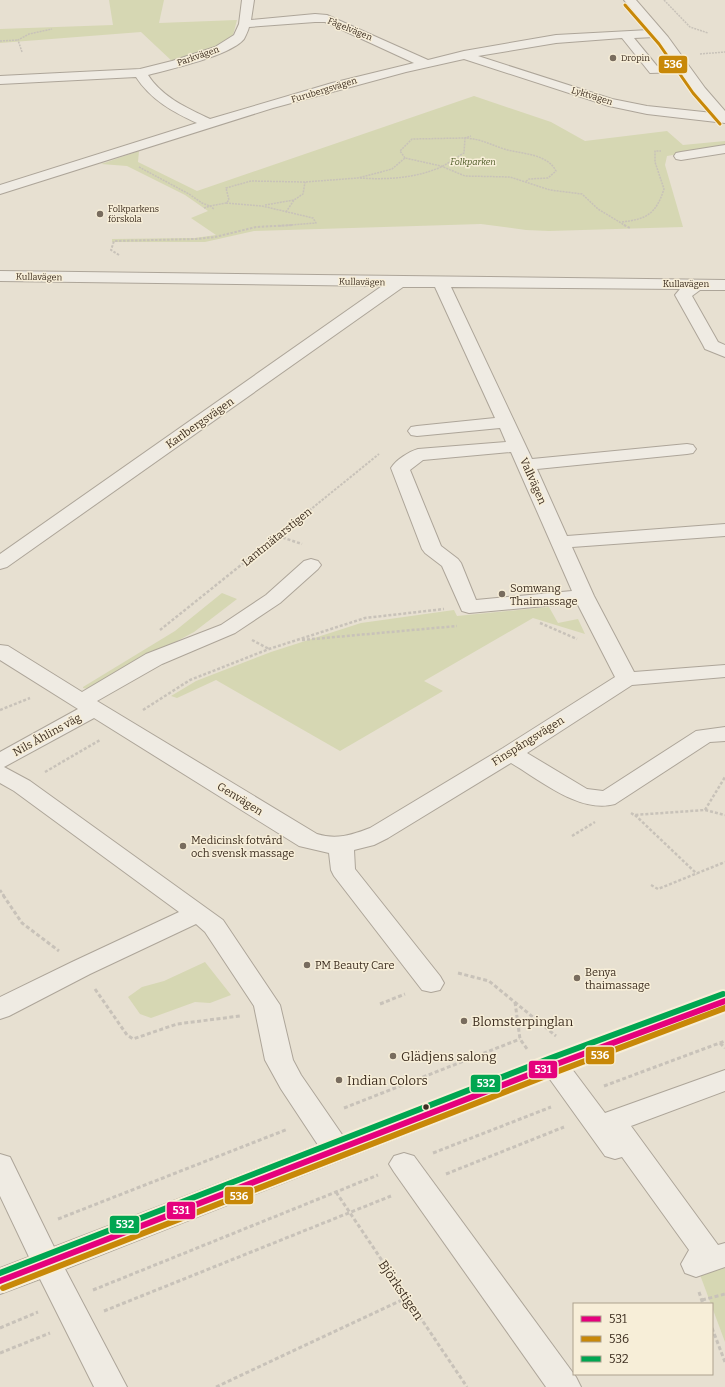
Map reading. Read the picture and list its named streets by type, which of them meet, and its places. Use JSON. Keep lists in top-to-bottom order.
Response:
{
  "streets": {
    "street": [
      "Fågelvägen",
      "Parkvägen",
      "Furubergsvägen",
      "Lyktvägen",
      "Kullavägen",
      "Karlbergsvägen",
      "Vallvägen",
      "Nils Åhlins väg",
      "Finspångsvägen",
      "Genvägen"
    ],
    "path": ["Lantmätarstigen", "Björkstigen"]
  },
  "crossings": [
    ["Fågelvägen", "Parkvägen"],
    ["Fågelvägen", "Furubergsvägen"],
    ["Furubergsvägen", "Lyktvägen"],
    ["Kullavägen", "Karlbergsvägen"],
    ["Kullavägen", "Vallvägen"],
    ["Vallvägen", "Finspångsvägen"],
    ["Nils Åhlins väg", "Genvägen"],
    ["Finspångsvägen", "Genvägen"]
  ],
  "parks": ["Folkparken"],
  "places": [
    "Dropin",
    "Folkparkens förskola",
    "Somwang Thaimassage",
    "Medicinsk fotvård och svensk massage",
    "PM Beauty Care",
    "Benya thaimassage",
    "Blomsterpinglan",
    "Glädjens salong",
    "Indian Colors"
  ],
  "lines": ["transit line 536", "transit line 532", "transit line 531"],
  "legend": ["531", "536", "532"]
}
